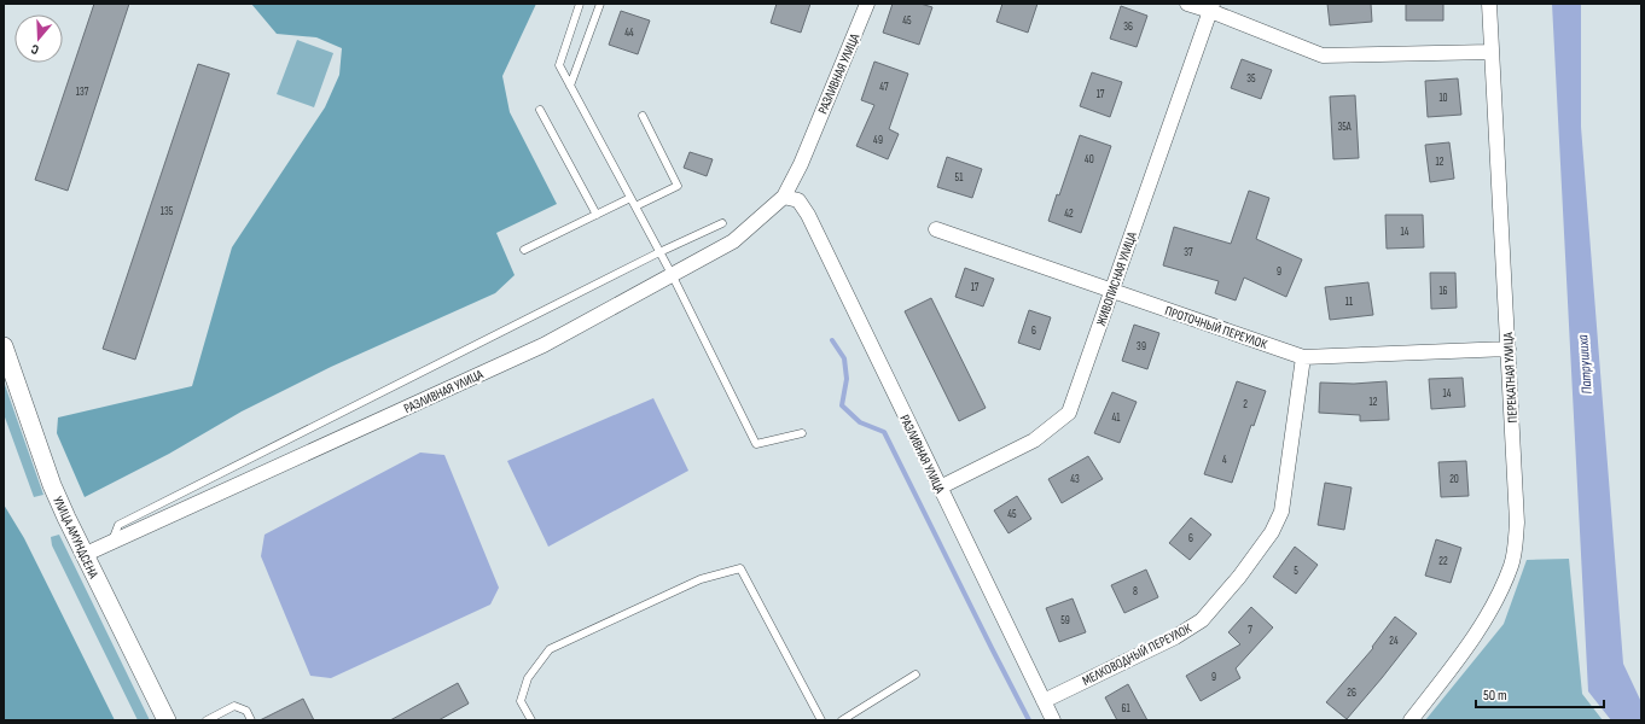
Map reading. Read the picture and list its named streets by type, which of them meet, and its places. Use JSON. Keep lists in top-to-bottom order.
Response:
{
  "streets": {
    "street": [
      "РАЗЛИВНАЯ УЛИЦА",
      "ЖИВОПИСНАЯ УЛИЦА",
      "ПРОТОЧНЫЙ ПЕРЕУЛОК",
      "ПЕРЕКАТНАЯ УЛИЦА",
      "УЛИЦА АМУНДСЕНА",
      "МЕЛКОВОДНЫЙ ПЕРЕУЛОК"
    ]
  },
  "crossings": [
    ["РАЗЛИВНАЯ УЛИЦА", "ЖИВОПИСНАЯ УЛИЦА"],
    ["РАЗЛИВНАЯ УЛИЦА", "УЛИЦА АМУНДСЕНА"],
    ["РАЗЛИВНАЯ УЛИЦА", "МЕЛКОВОДНЫЙ ПЕРЕУЛОК"],
    ["ЖИВОПИСНАЯ УЛИЦА", "ПРОТОЧНЫЙ ПЕРЕУЛОК"],
    ["ПРОТОЧНЫЙ ПЕРЕУЛОК", "ПЕРЕКАТНАЯ УЛИЦА"],
    ["ПРОТОЧНЫЙ ПЕРЕУЛОК", "МЕЛКОВОДНЫЙ ПЕРЕУЛОК"]
  ],
  "water": ["Патрушиха"],
  "house_numbers": [
    "45",
    "36",
    "44",
    "35",
    "47",
    "137",
    "17",
    "10",
    "35А",
    "49",
    "40",
    "12",
    "51",
    "135",
    "42",
    "14",
    "37",
    "9",
    "17",
    "16",
    "11",
    "6",
    "39",
    "14",
    "12",
    "2",
    "41",
    "4",
    "43",
    "20",
    "45",
    "6",
    "22",
    "5",
    "8",
    "59",
    "7",
    "24",
    "9",
    "26",
    "61"
  ],
  "scale_bar": "50 m",
  "north": "bottom"
}
